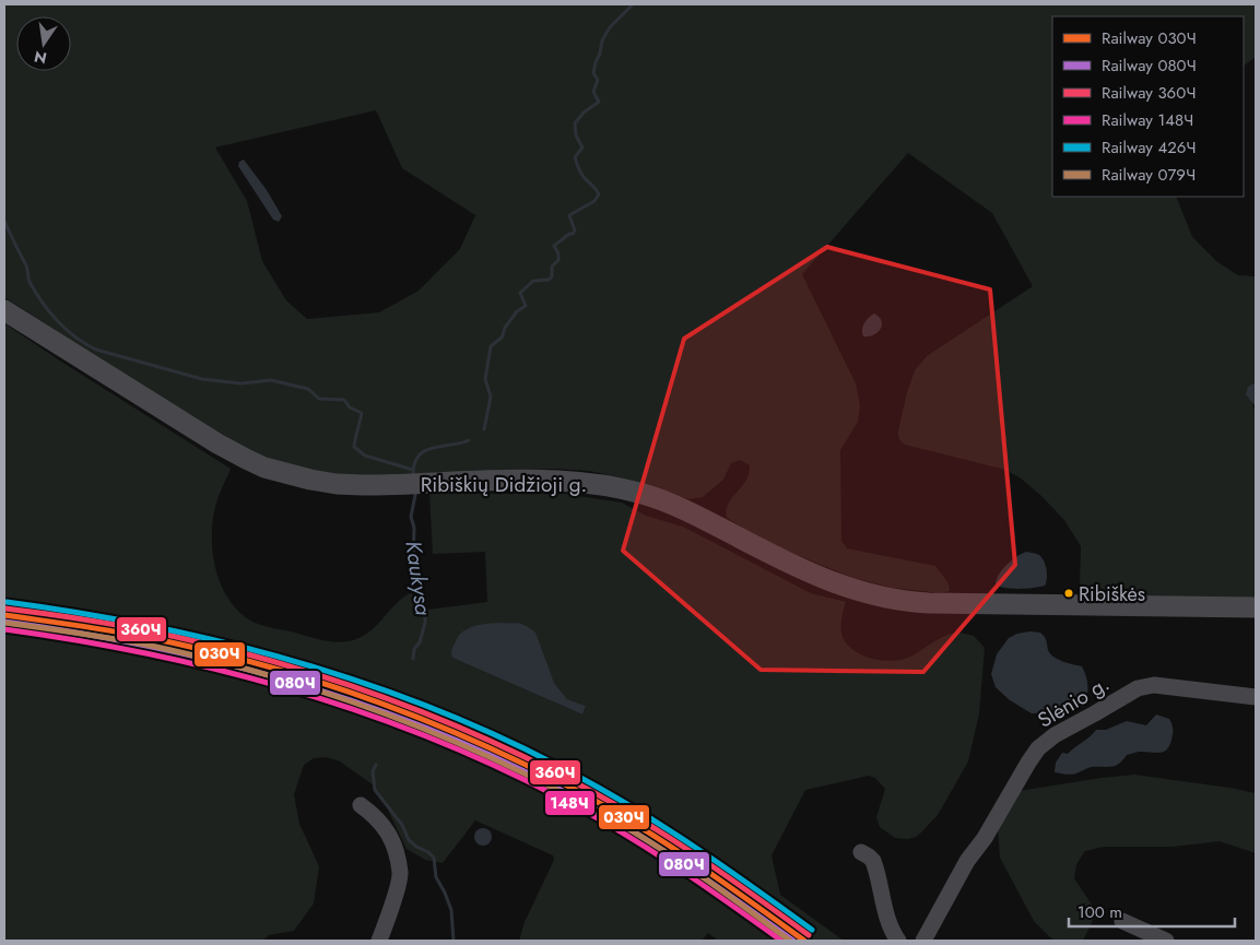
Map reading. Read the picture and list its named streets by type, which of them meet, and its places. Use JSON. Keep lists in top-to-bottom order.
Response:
{
  "streets": {
    "main road": ["Ribiškių Didžioji g."],
    "street": ["Slėnio g."]
  },
  "water": ["Kaukysa"],
  "places": ["Ribiškės"],
  "lines": [
    "rail line 426Ч",
    "rail line 360Ч",
    "rail line 030Ч",
    "rail line 080Ч",
    "rail line 079Ч",
    "rail line 148Ч"
  ],
  "legend": [
    "Railway 030Ч",
    "Railway 080Ч",
    "Railway 360Ч",
    "Railway 148Ч",
    "Railway 426Ч",
    "Railway 079Ч"
  ],
  "scale_bar": "100 m",
  "north": "bottom"
}
